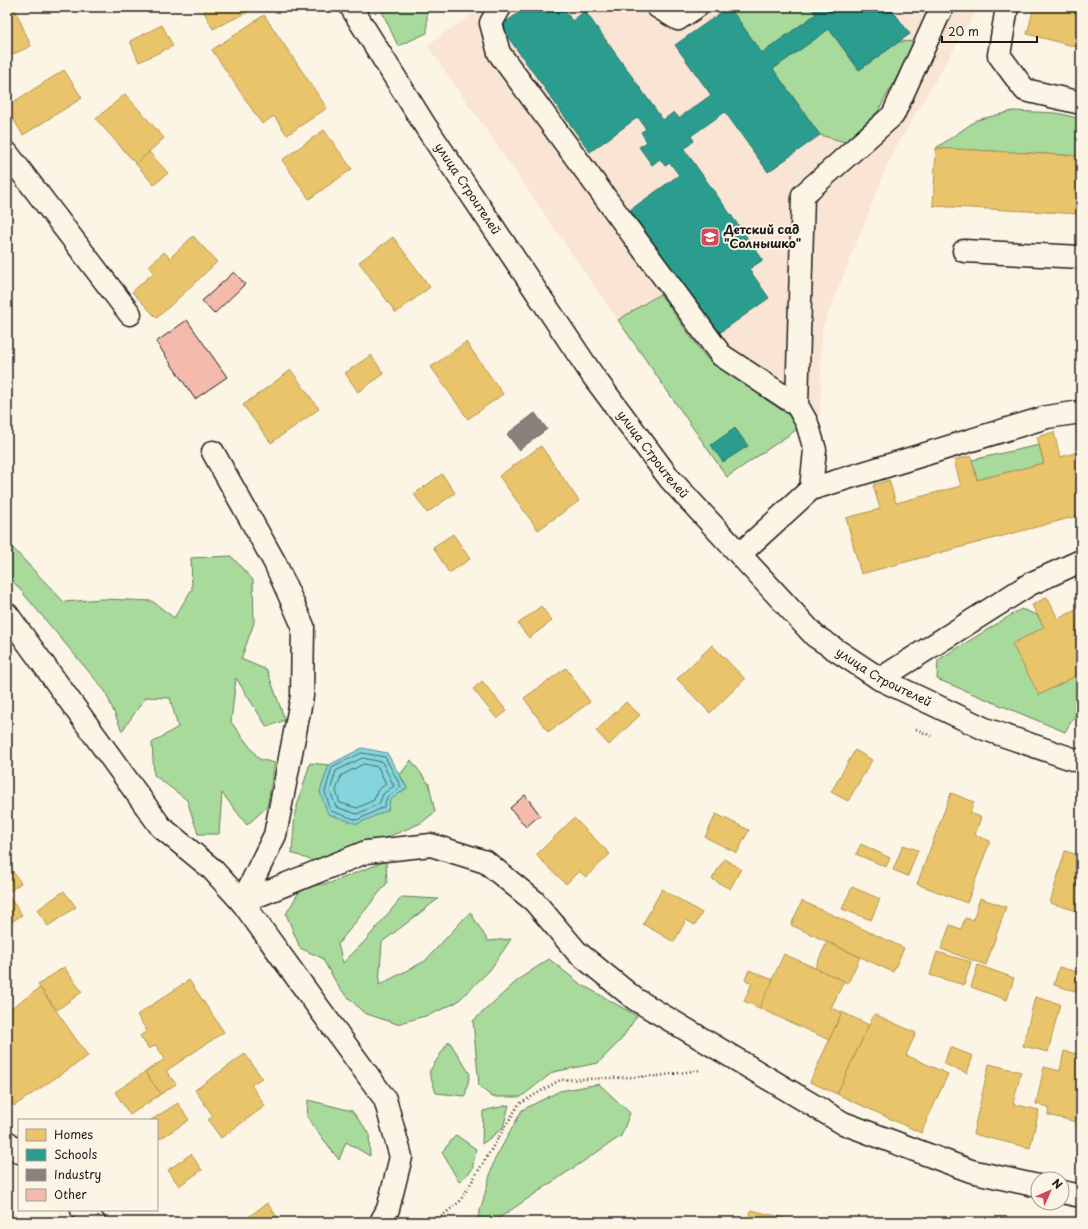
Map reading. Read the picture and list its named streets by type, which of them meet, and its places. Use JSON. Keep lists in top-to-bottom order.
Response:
{
  "streets": {
    "street": ["улица Строителей"]
  },
  "places": {
    "school or university": ["Детский сад \"Солнышко\""]
  },
  "legend": [
    "Homes",
    "Schools",
    "Industry",
    "Other"
  ],
  "scale_bar": "20 m",
  "north": "top right"
}
